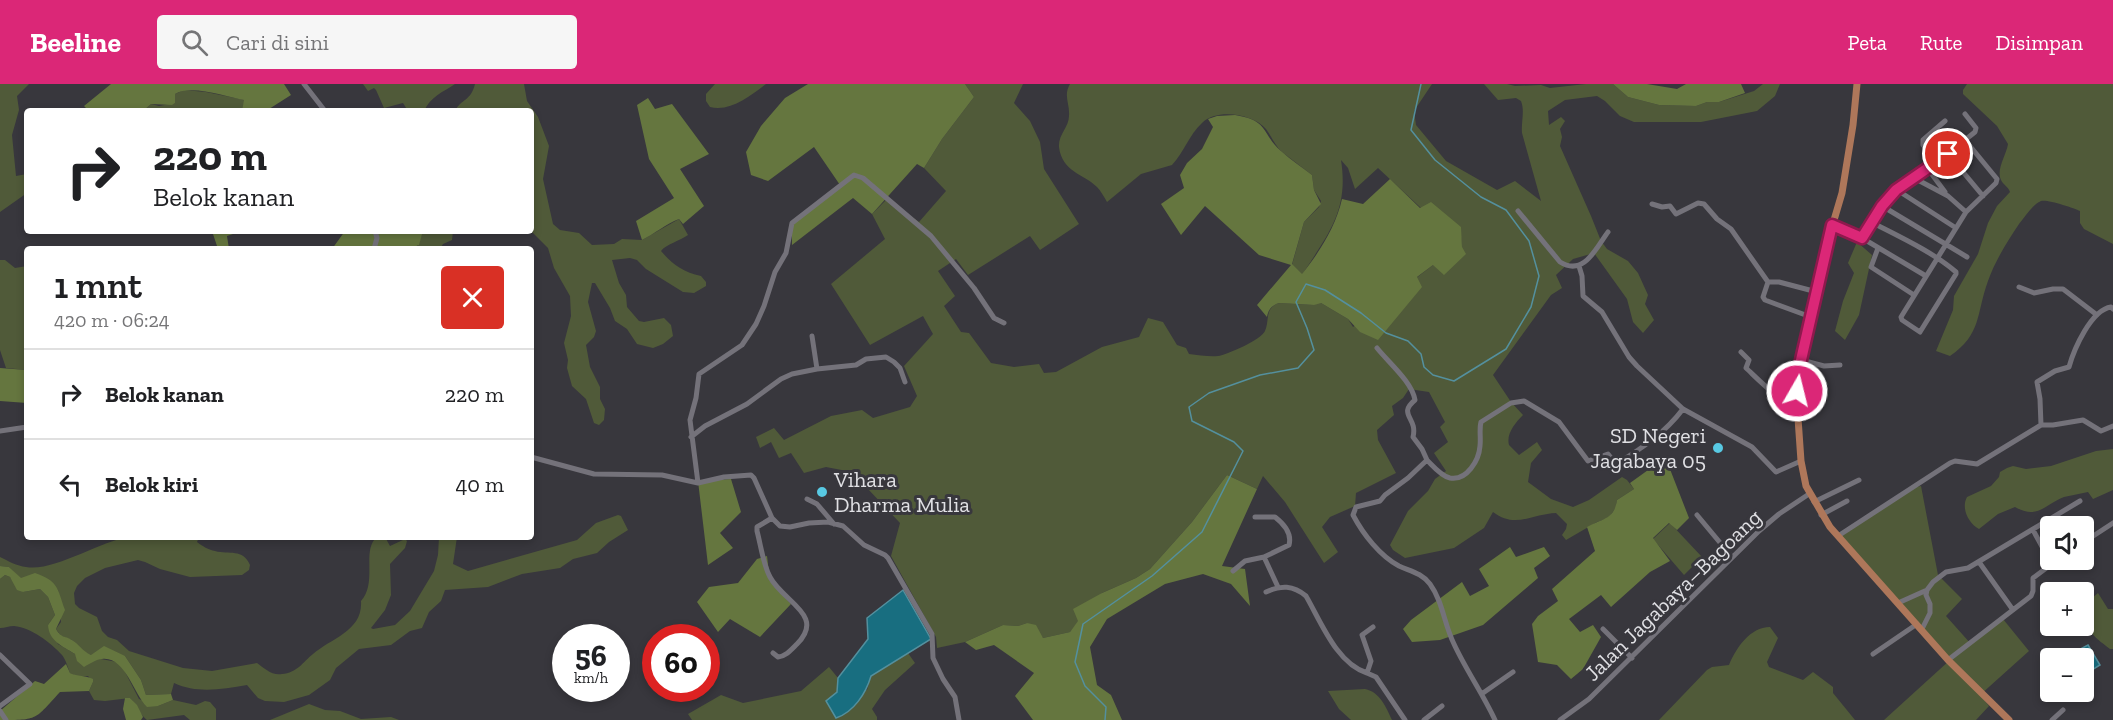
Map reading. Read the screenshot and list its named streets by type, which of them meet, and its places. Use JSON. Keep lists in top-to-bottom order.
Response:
{
  "streets": {
    "street": ["Jalan Jagabaya–Bagoang"]
  },
  "places": ["SD Negeri Jagabaya 05", "Vihara Dharma Mulia"],
  "page": {
    "header": "Beeline",
    "search": "Cari di sini",
    "nav": ["Peta", "Rute", "Disimpan"],
    "turn": ["220 m", "Belok kanan"],
    "heading": ["1 mnt", "420 m · 06:24"],
    "list": [
      {
        "name": "Belok kanan",
        "value": "220 m"
      },
      {
        "name": "Belok kiri",
        "value": "40 m"
      }
    ],
    "map_buttons": ["+", "−"],
    "speed": "56 km/h",
    "limit": "60"
  }
}
